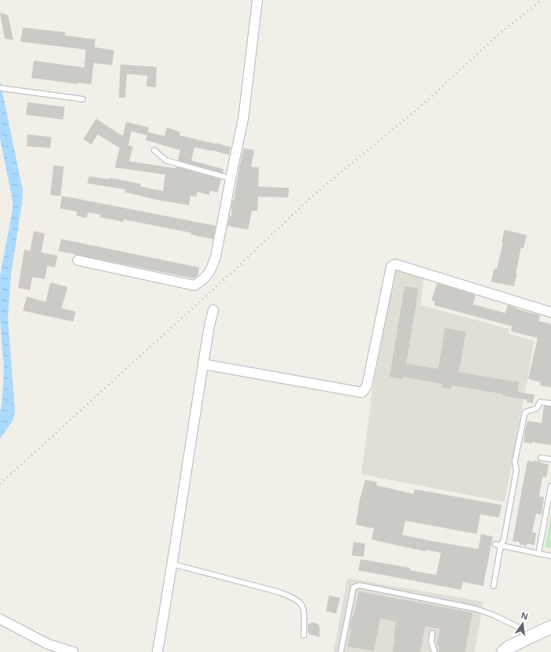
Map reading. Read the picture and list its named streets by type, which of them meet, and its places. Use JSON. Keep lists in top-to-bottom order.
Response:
{
  "north": "top"
}
